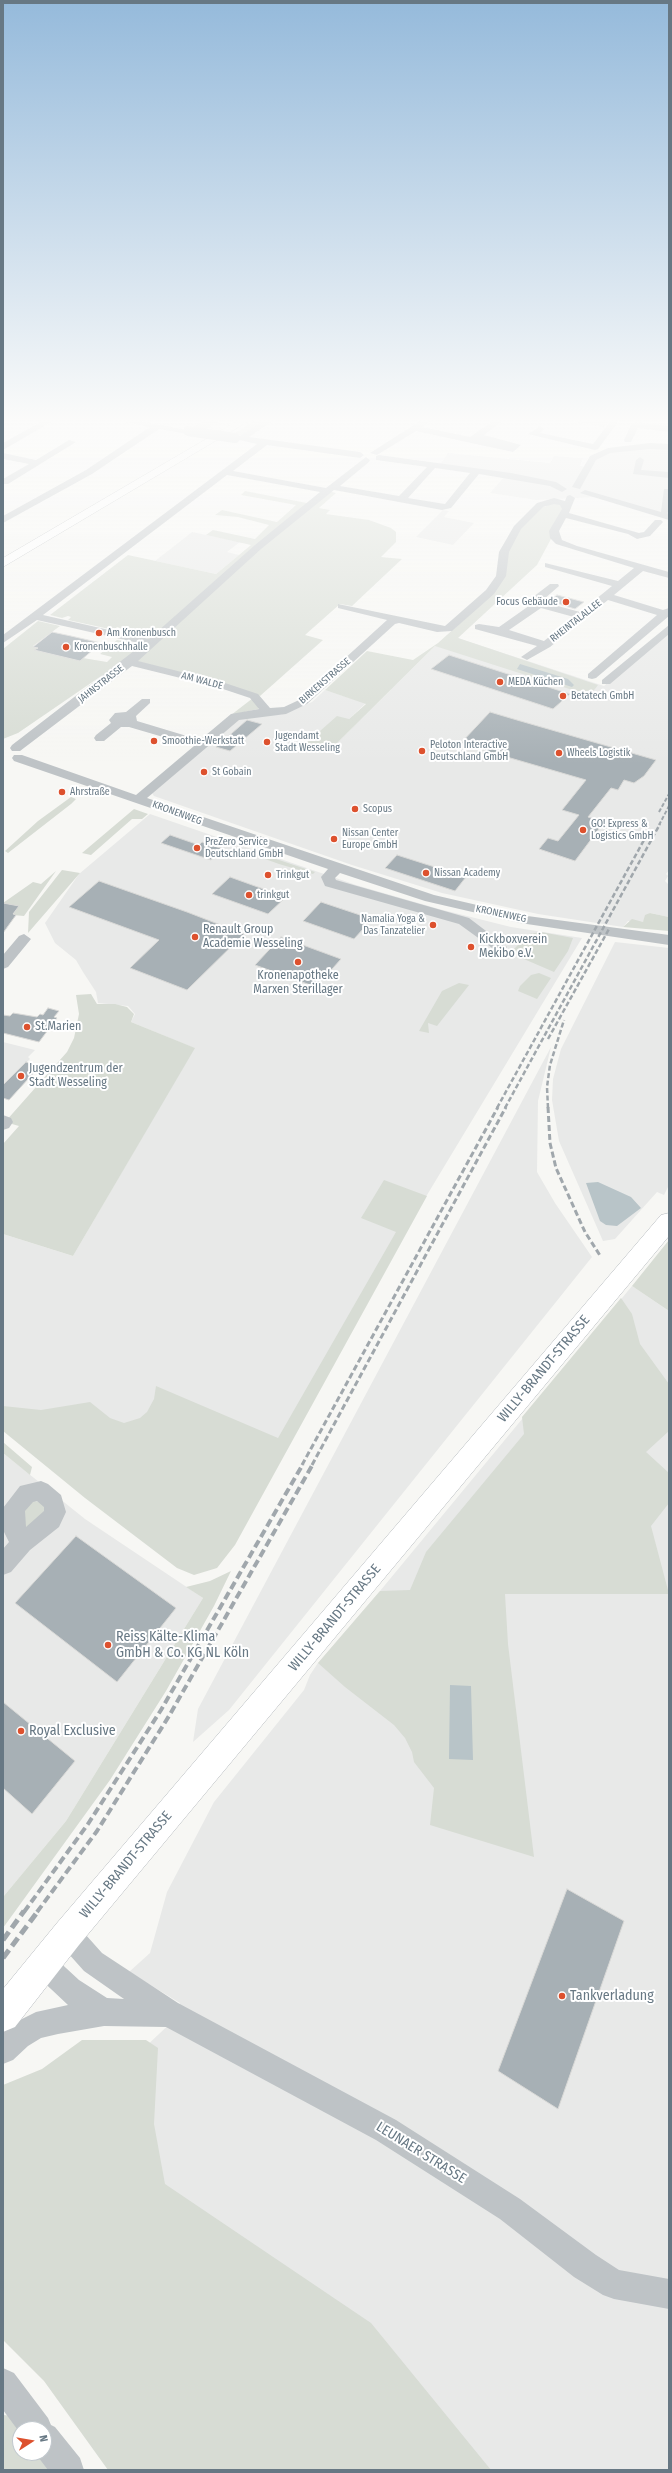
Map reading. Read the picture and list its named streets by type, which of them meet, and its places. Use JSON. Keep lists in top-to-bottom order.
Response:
{
  "streets": {
    "main road": ["WILLY-BRANDT-STRASSE"],
    "street": [
      "RHEINTALALLEE",
      "AM WALDE",
      "BIRKENSTRASSE",
      "JAHNSTRASSE",
      "KRONENWEG",
      "LEUNAER STRASSE"
    ]
  },
  "crossings": [
    ["AM WALDE", "BIRKENSTRASSE"],
    ["AM WALDE", "JAHNSTRASSE"],
    ["BIRKENSTRASSE", "KRONENWEG"],
    ["JAHNSTRASSE", "KRONENWEG"],
    ["WILLY-BRANDT-STRASSE", "LEUNAER STRASSE"]
  ],
  "places": [
    "Focus Gebäude",
    "Am Kronenbusch",
    "Kronenbuschhalle",
    "MEDA Küchen",
    "Betatech GmbH",
    "Smoothie-Werkstatt",
    "Jugendamt Stadt Wesseling",
    "Peloton Interactive Deutschland GmbH",
    "Wheels Logistik",
    "St Gobain",
    "Ahrstraße",
    "Scopus",
    "GO! Express & Logistics GmbH",
    "Nissan Center Europe GmbH",
    "PreZero Service Deutschland GmbH",
    "Nissan Academy",
    "Trinkgut",
    "trinkgut",
    "Namalia Yoga & Das Tanzatelier",
    "Renault Group Academie Wesseling",
    "Kickboxverein Mekibo e.V.",
    "Kronenapotheke Marxen Sterillager",
    "St.Marien",
    "Jugendzentrum der Stadt Wesseling",
    "Reiss Kälte-Klima GmbH & Co. KG NL Köln",
    "Royal Exclusive",
    "Tankverladung"
  ],
  "north": "right"
}
